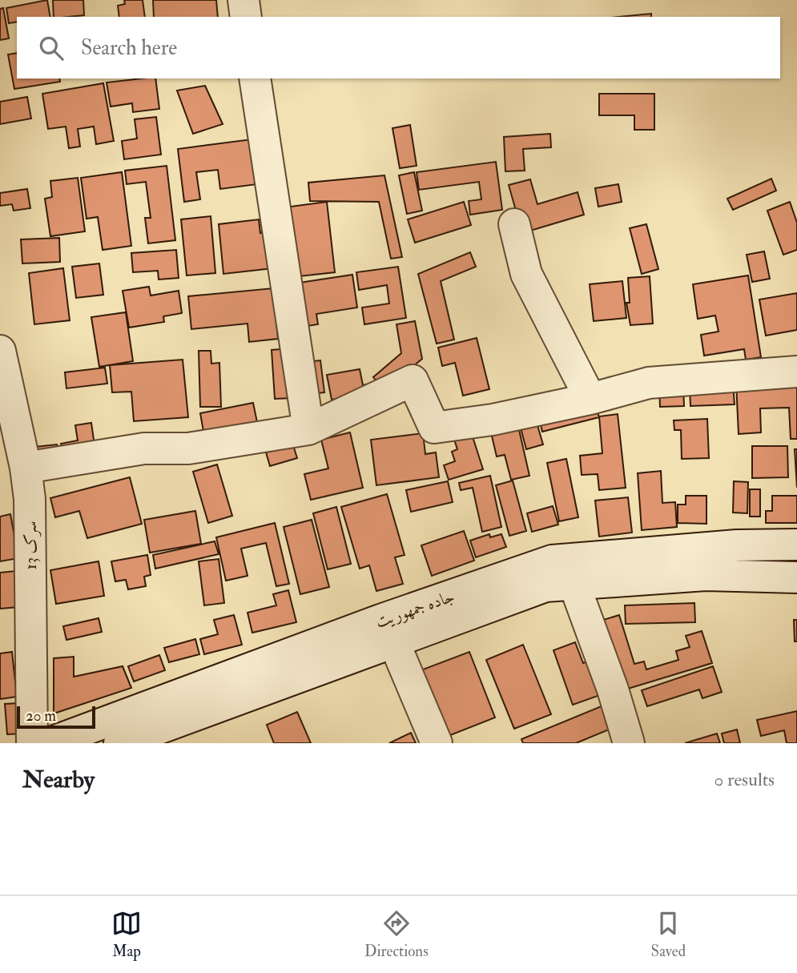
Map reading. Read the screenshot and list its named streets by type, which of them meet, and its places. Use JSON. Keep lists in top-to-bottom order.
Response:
{
  "streets": {
    "street": ["سرک 13", "جاده جمهوریت"]
  },
  "scale_bar": "20 m",
  "page": {
    "search": "Search here",
    "scale": "20 m",
    "heading": ["Nearby", "0 results"],
    "nav": ["Map", "Directions", "Saved"]
  }
}
